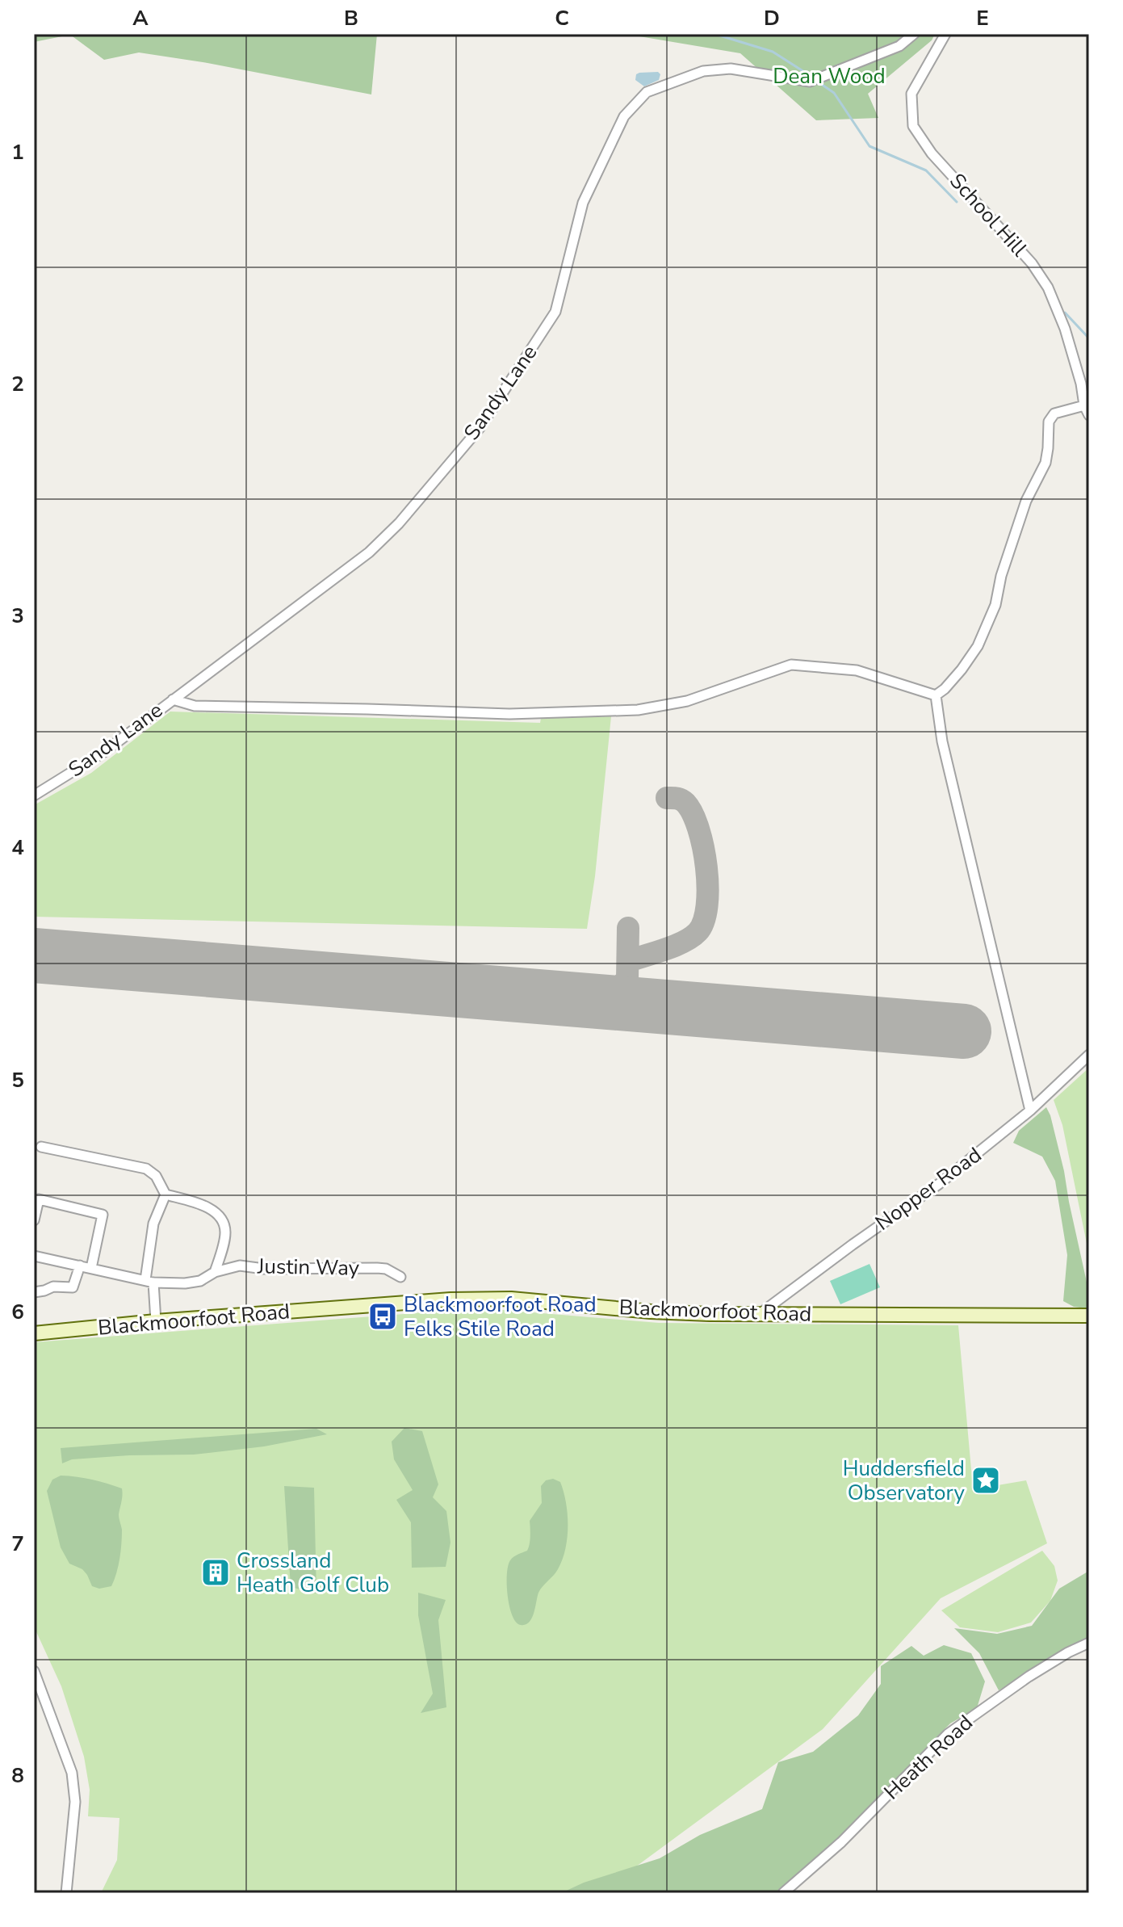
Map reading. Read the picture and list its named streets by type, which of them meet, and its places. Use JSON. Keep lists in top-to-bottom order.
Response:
{
  "streets": {
    "street": [
      "School Hill",
      "Sandy Lane",
      "Nopper Road",
      "Justin Way",
      "Blackmoorfoot Road",
      "Heath Road"
    ]
  },
  "crossings": [
    ["Nopper Road", "Blackmoorfoot Road"]
  ],
  "parks": ["Dean Wood"],
  "places": {
    "bus stop": ["Blackmoorfoot Road Felks Stile Road"],
    "place": ["Huddersfield Observatory"],
    "building": ["Crossland Heath Golf Club"]
  },
  "grid": {
    "columns": [
      "A",
      "B",
      "C",
      "D",
      "E"
    ],
    "rows": [
      "1",
      "2",
      "3",
      "4",
      "5",
      "6",
      "7",
      "8"
    ]
  }
}
